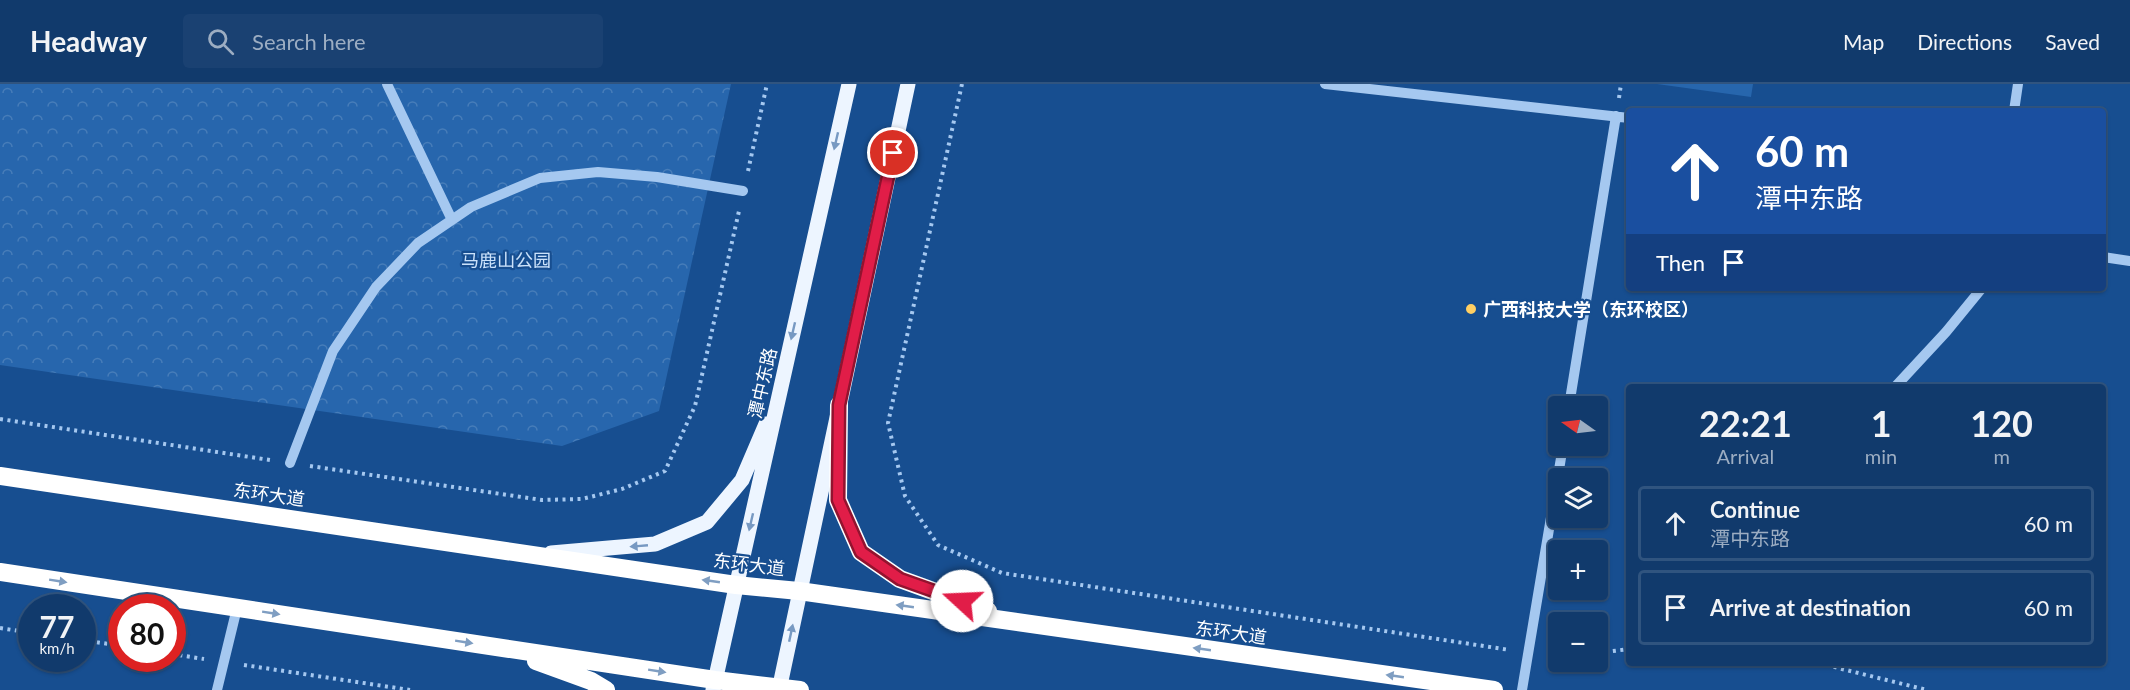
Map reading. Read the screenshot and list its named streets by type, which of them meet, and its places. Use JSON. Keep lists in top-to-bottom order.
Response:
{
  "streets": {
    "highway": ["东环大道"],
    "main road": ["潭中东路"]
  },
  "crossings": [
    ["潭中东路", "东环大道"]
  ],
  "parks": ["马鹿山公园"],
  "places": ["广西科技大学（东环校区）"],
  "north": "left",
  "page": {
    "header": "Headway",
    "search": "Search here",
    "nav": ["Map", "Directions", "Saved"],
    "turn": ["60 m", "潭中东路"],
    "then": "Then",
    "eta": [
      "22:21",
      "Arrival",
      "1",
      "min",
      "120",
      "m"
    ],
    "map_buttons": ["+", "−"],
    "list": [
      {
        "name": "Continue",
        "note": "潭中东路",
        "value": "60 m"
      },
      {
        "name": "Arrive at destination",
        "value": "60 m"
      }
    ],
    "speed": "77 km/h",
    "limit": "80"
  }
}
